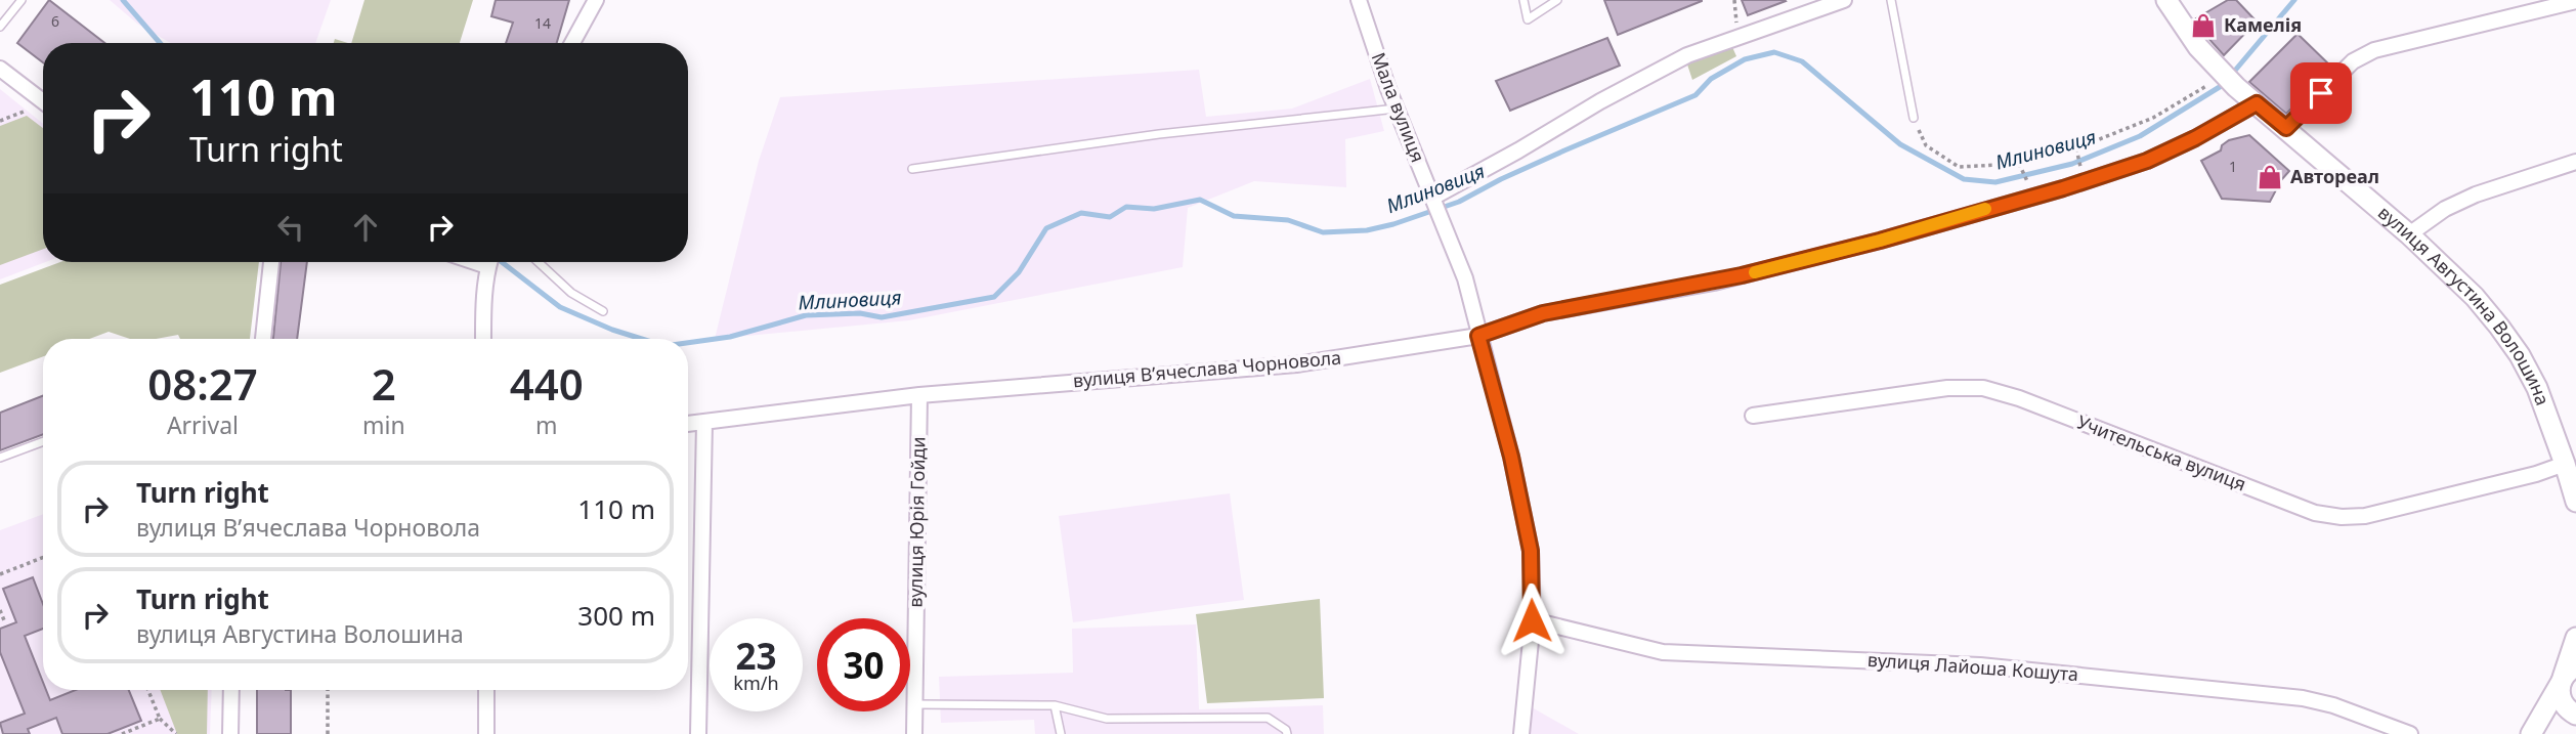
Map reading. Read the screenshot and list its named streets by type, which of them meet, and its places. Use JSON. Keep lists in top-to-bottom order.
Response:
{
  "streets": {
    "main road": ["вулиця Августина Волошина"],
    "street": [
      "Мала вулиця",
      "вулиця Вʼячеслава Чорновола",
      "Учительська вулиця",
      "вулиця Юрія Гойди",
      "вулиця Лайоша Кошута"
    ]
  },
  "crossings": [
    ["Мала вулиця", "вулиця Вʼячеслава Чорновола"],
    ["Мала вулиця", "вулиця Лайоша Кошута"],
    ["вулиця Августина Волошина", "вулиця Вʼячеслава Чорновола"],
    ["вулиця Августина Волошина", "Учительська вулиця"],
    ["вулиця Вʼячеслава Чорновола", "вулиця Юрія Гойди"]
  ],
  "water": ["Млиновиця"],
  "places": {
    "shop": ["Камелія", "Автореал"]
  },
  "house_numbers": ["6", "14", "1"],
  "page": {
    "turn": ["110 m", "Turn right"],
    "eta": [
      "08:27",
      "Arrival",
      "2",
      "min",
      "440",
      "m"
    ],
    "list": [
      {
        "name": "Turn right",
        "note": "вулиця Вʼячеслава Чорновола",
        "value": "110 m"
      },
      {
        "name": "Turn right",
        "note": "вулиця Августина Волошина",
        "value": "300 m"
      }
    ],
    "speed": "23 km/h",
    "limit": "30"
  }
}
